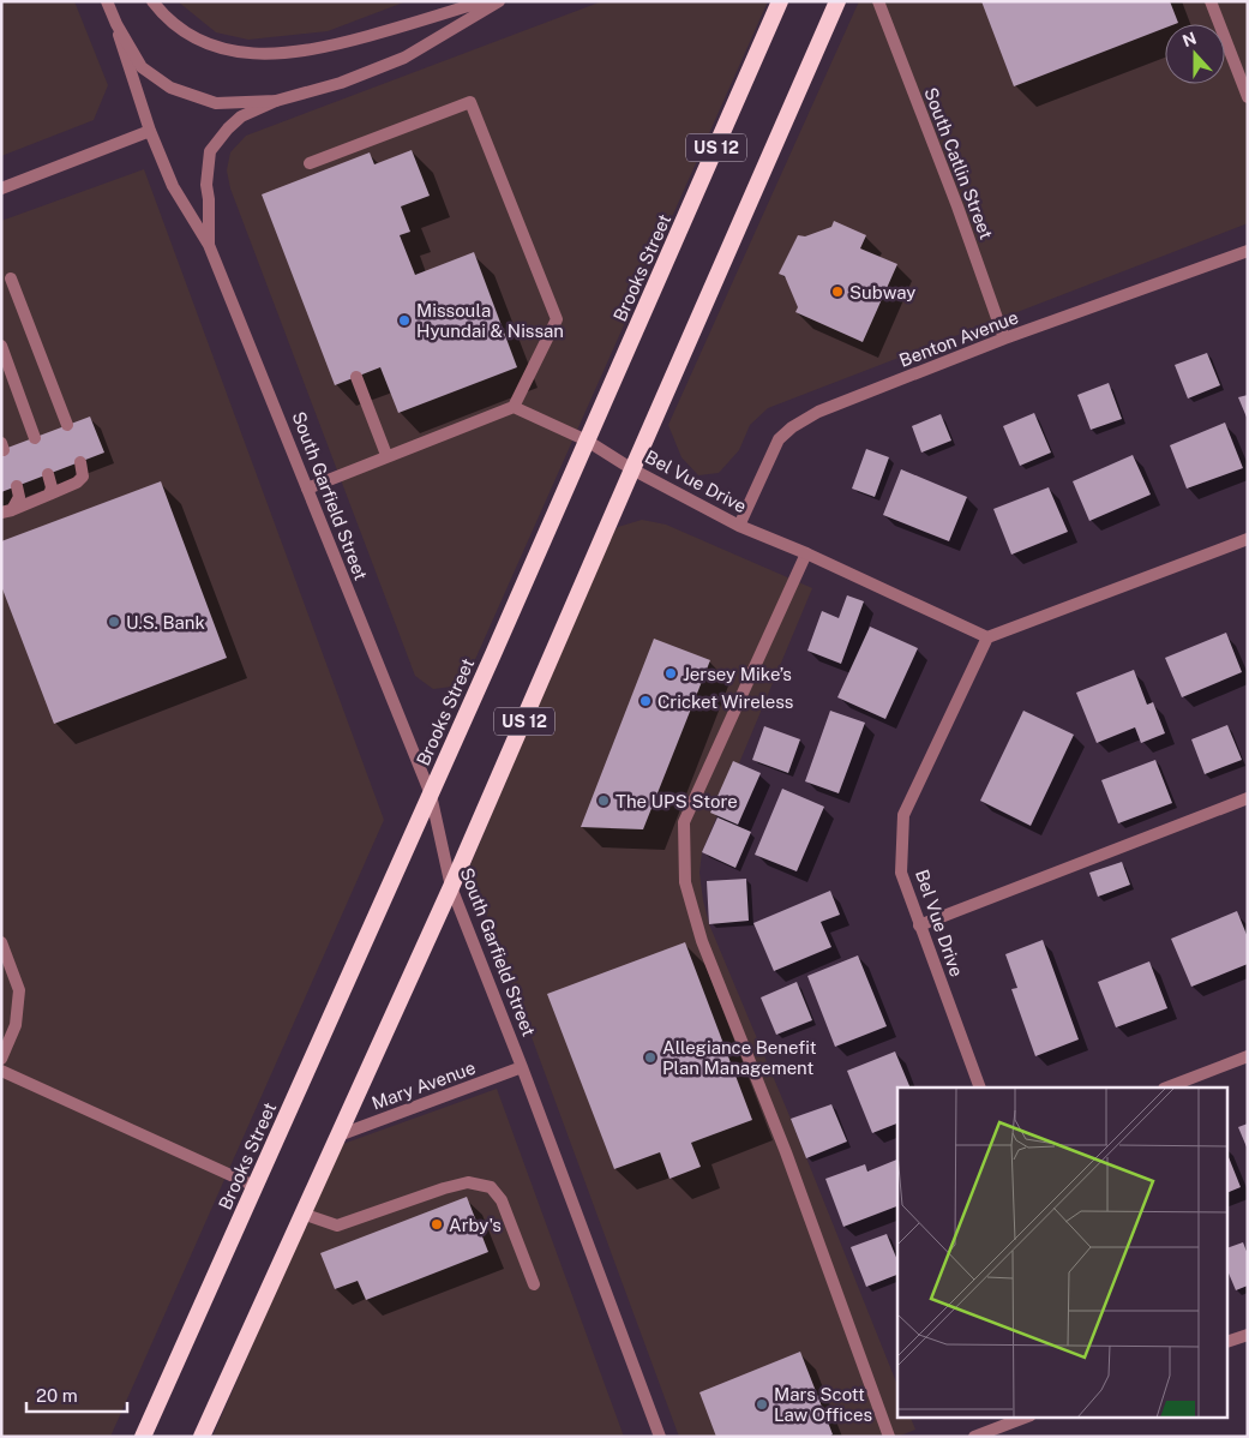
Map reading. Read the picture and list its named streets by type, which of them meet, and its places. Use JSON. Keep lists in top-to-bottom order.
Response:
{
  "streets": {
    "highway": ["US 12", "Brooks Street"],
    "street": [
      "South Catlin Street",
      "Benton Avenue",
      "Bel Vue Drive",
      "South Garfield Street",
      "Mary Avenue"
    ]
  },
  "crossings": [
    ["US 12", "Bel Vue Drive"],
    ["US 12", "South Garfield Street"],
    ["US 12", "Mary Avenue"],
    ["South Catlin Street", "Benton Avenue"],
    ["Brooks Street", "Bel Vue Drive"],
    ["Brooks Street", "South Garfield Street"],
    ["Benton Avenue", "Bel Vue Drive"],
    ["South Garfield Street", "Mary Avenue"]
  ],
  "places": [
    "Subway",
    "Missoula Hyundai & Nissan",
    "U.S. Bank",
    "Jersey Mike’s",
    "Cricket Wireless",
    "The UPS Store",
    "Allegiance Benefit Plan Management",
    "Arby's",
    "Mars Scott Law Offices"
  ],
  "scale_bar": "20 m",
  "north": "top"
}
